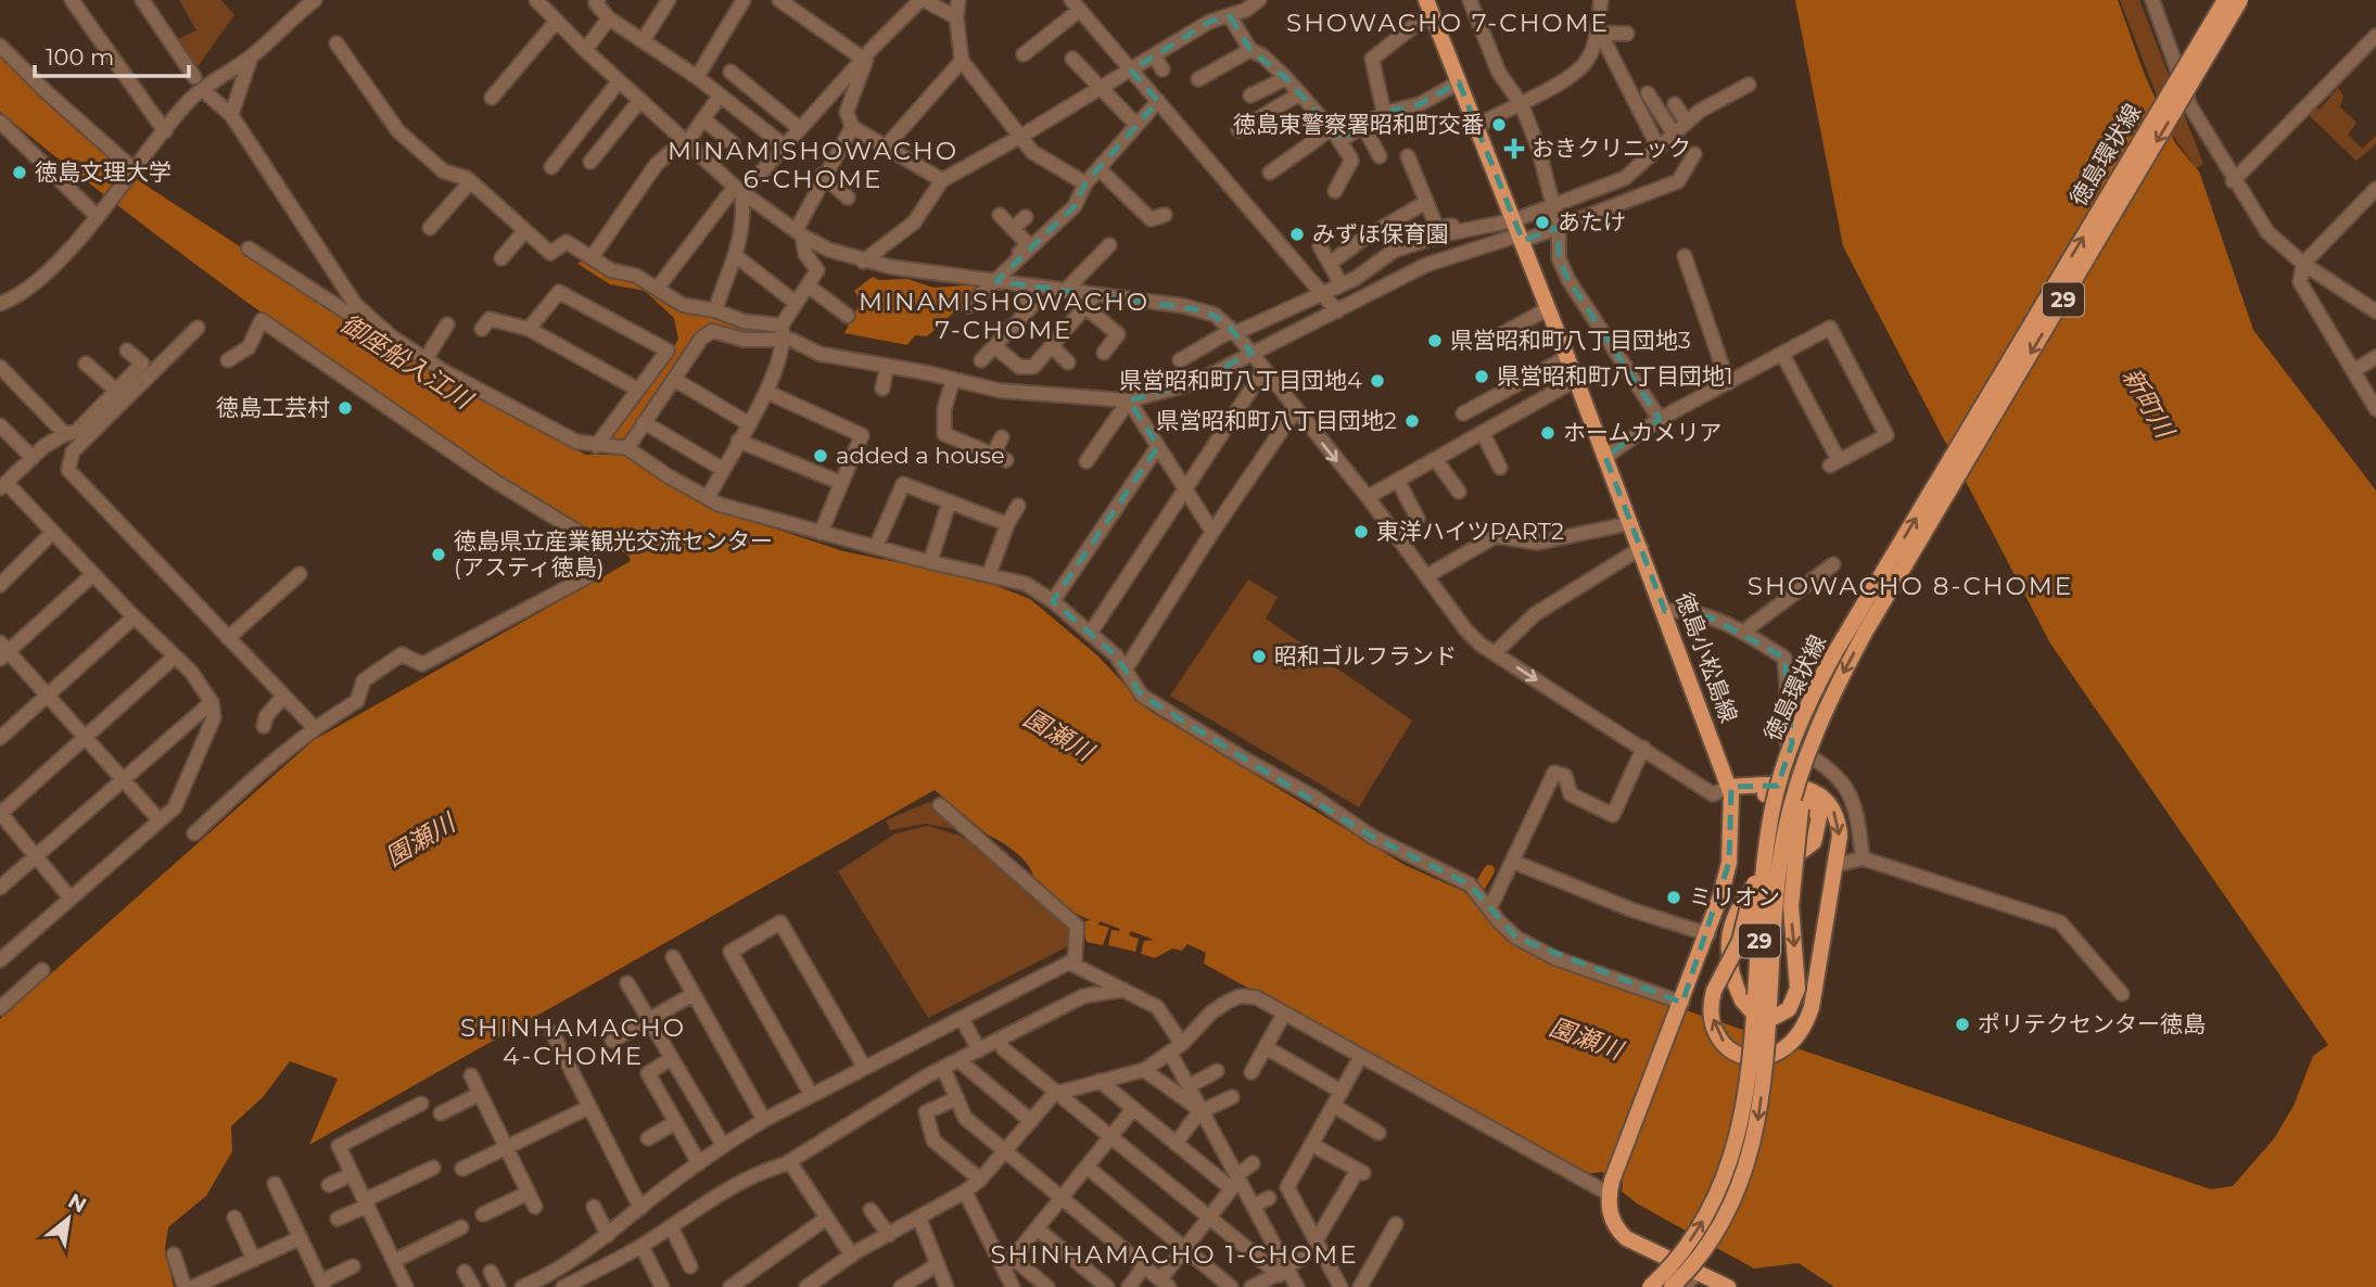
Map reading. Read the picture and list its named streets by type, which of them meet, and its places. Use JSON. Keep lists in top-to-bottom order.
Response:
{
  "streets": {
    "main road": ["徳島環状線", "29", "徳島小松島線"]
  },
  "districts": [
    "SHOWACHO 7-CHOME",
    "MINAMISHOWACHO 6-CHOME",
    "MINAMISHOWACHO 7-CHOME",
    "SHOWACHO 8-CHOME",
    "SHINHAMACHO 4-CHOME",
    "SHINHAMACHO 1-CHOME"
  ],
  "water": ["御座船入江川", "新町川", "園瀬川"],
  "places": {
    "other": [
      "徳島東警察署昭和町交番",
      "徳島文理大学",
      "あたけ",
      "みずほ保育園",
      "県営昭和町八丁目団地3",
      "県営昭和町八丁目団地1",
      "県営昭和町八丁目団地4",
      "徳島工芸村",
      "県営昭和町八丁目団地2",
      "ホームカメリア",
      "added a house",
      "東洋ハイツPART2",
      "徳島県立産業観光交流センター (アスティ徳島)",
      "昭和ゴルフランド",
      "ミリオン",
      "ポリテクセンター徳島"
    ],
    "health": ["おきクリニック"]
  },
  "scale_bar": "100 m",
  "north": "top right"
}
